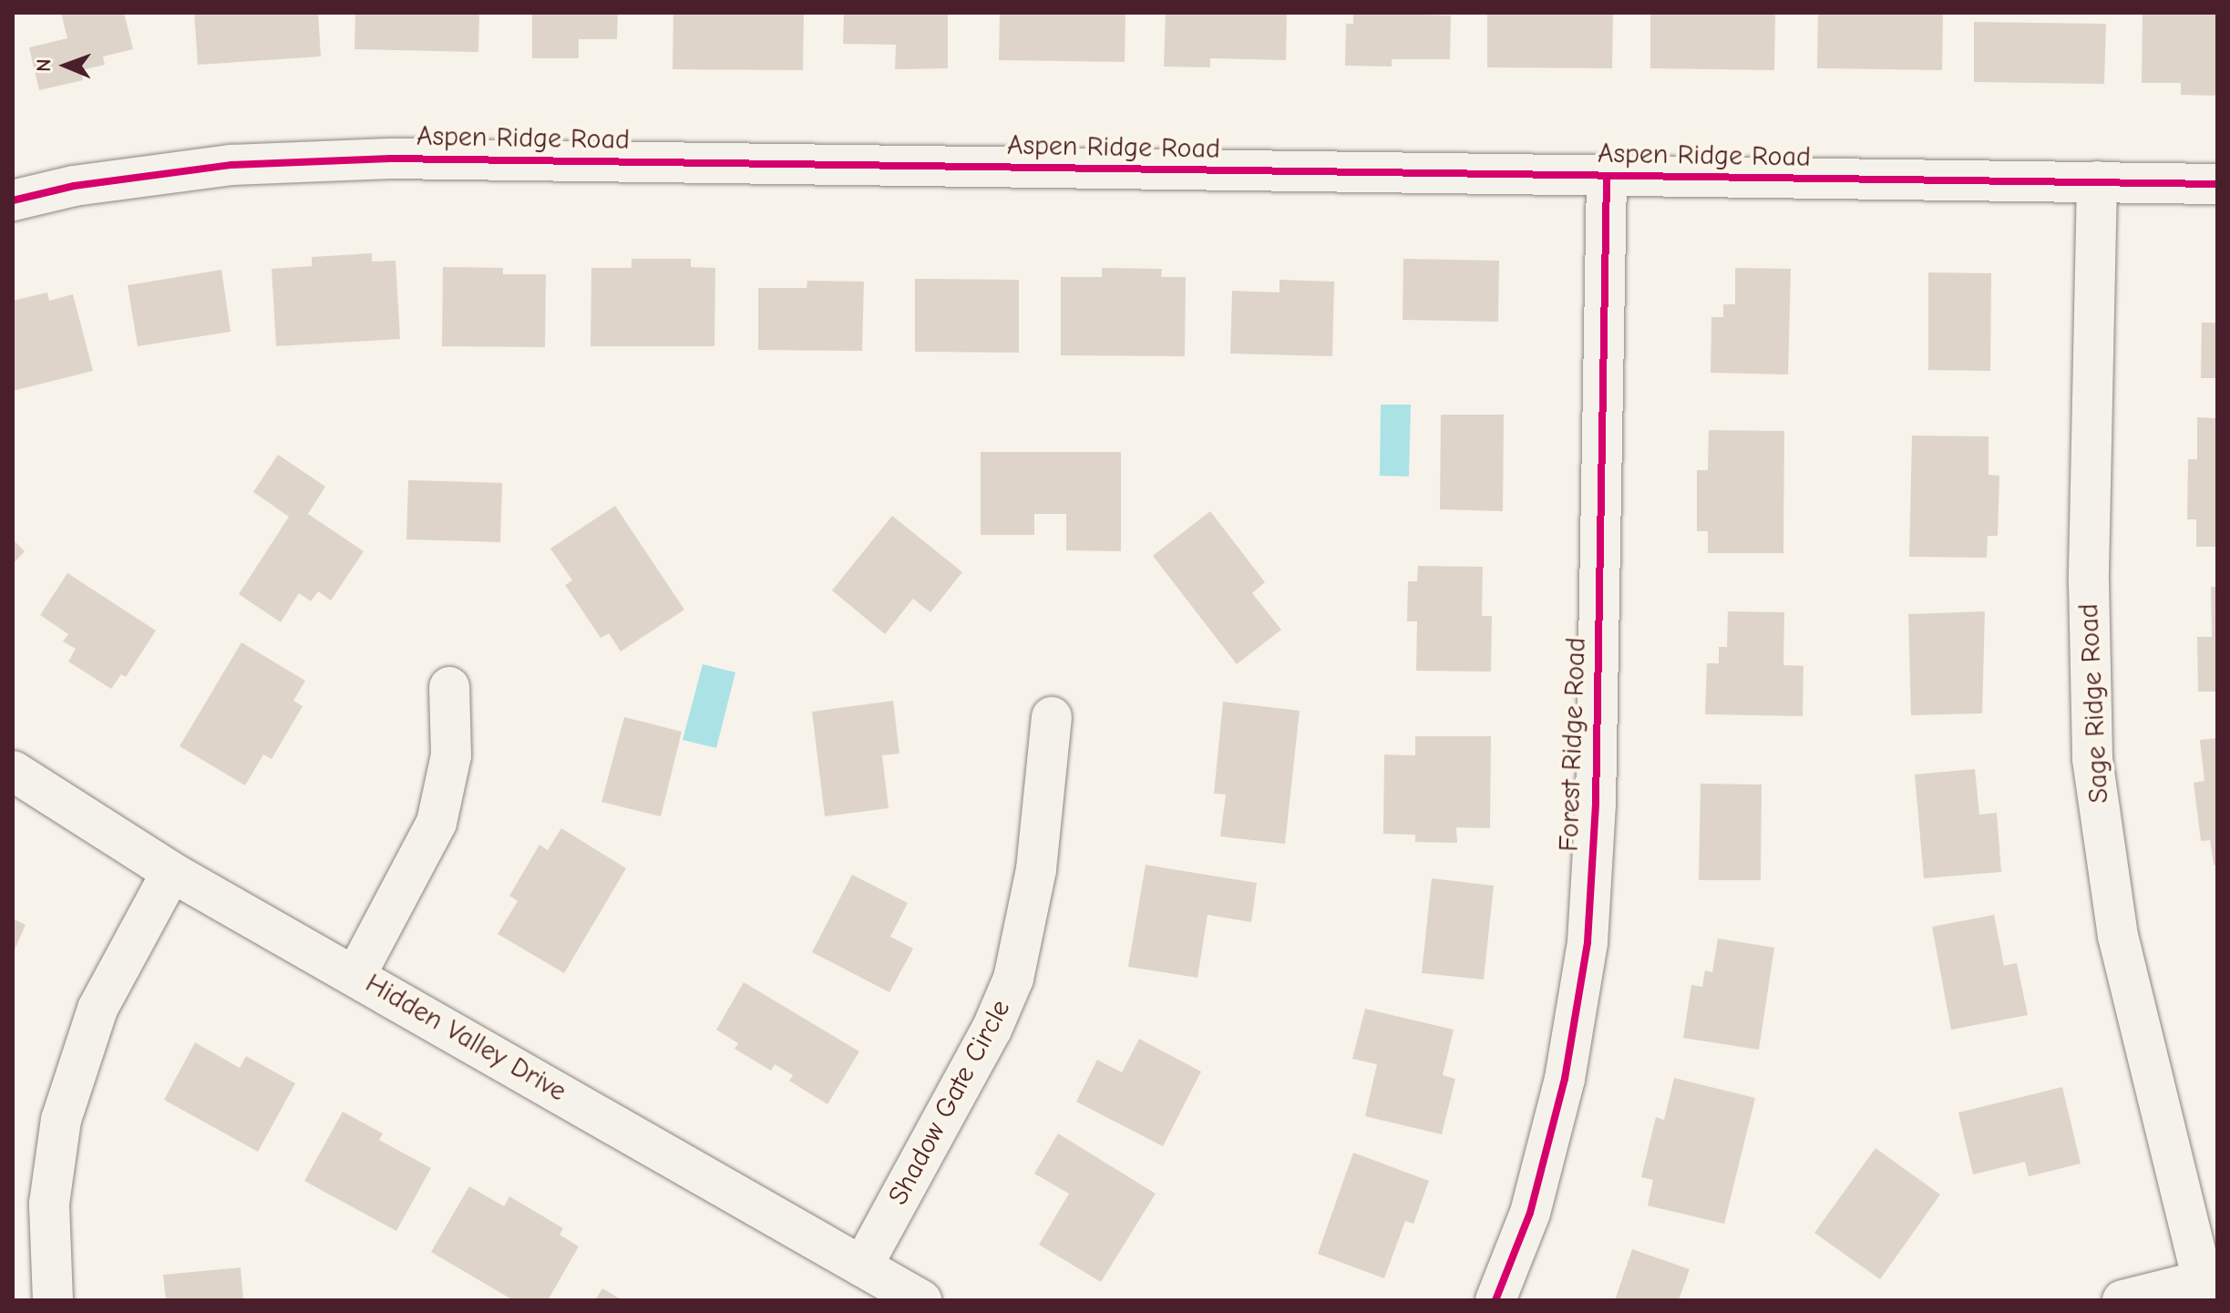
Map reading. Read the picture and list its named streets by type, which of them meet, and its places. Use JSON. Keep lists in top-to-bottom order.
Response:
{
  "streets": {
    "street": [
      "Aspen Ridge Road",
      "Sage Ridge Road",
      "Forest Ridge Road",
      "Hidden Valley Drive",
      "Shadow Gate Circle"
    ]
  },
  "crossings": [
    ["Aspen Ridge Road", "Sage Ridge Road"],
    ["Aspen Ridge Road", "Forest Ridge Road"],
    ["Hidden Valley Drive", "Shadow Gate Circle"]
  ],
  "north": "left"
}
